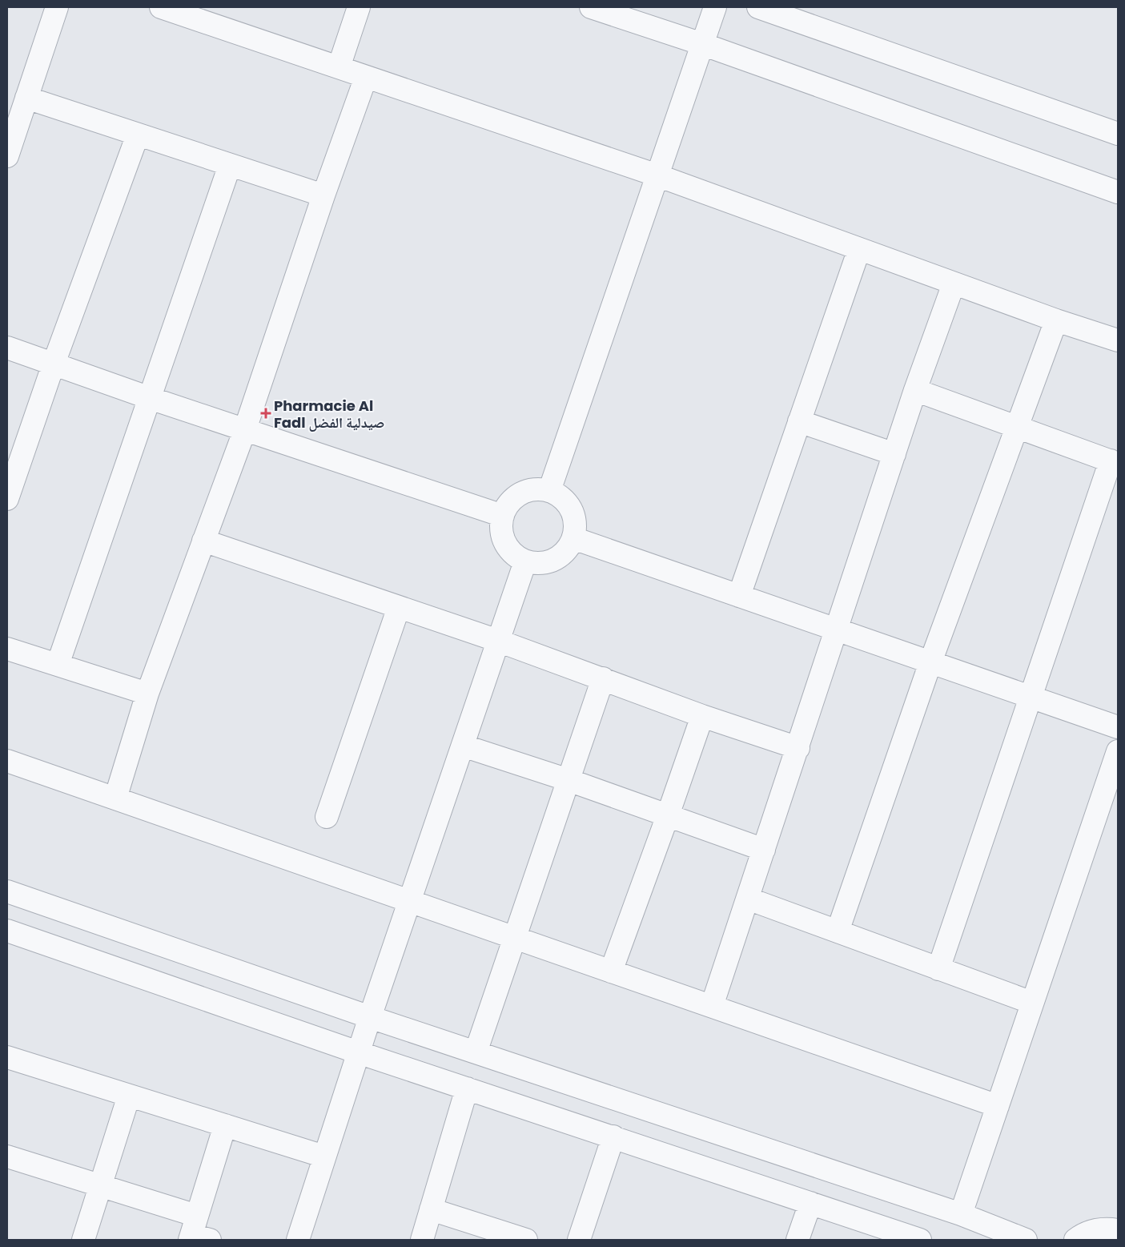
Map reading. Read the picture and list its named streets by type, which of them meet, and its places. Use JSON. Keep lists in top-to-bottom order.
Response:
{
  "places": {
    "health": ["Pharmacie Al Fadl صيدلية الفضل"]
  }
}
